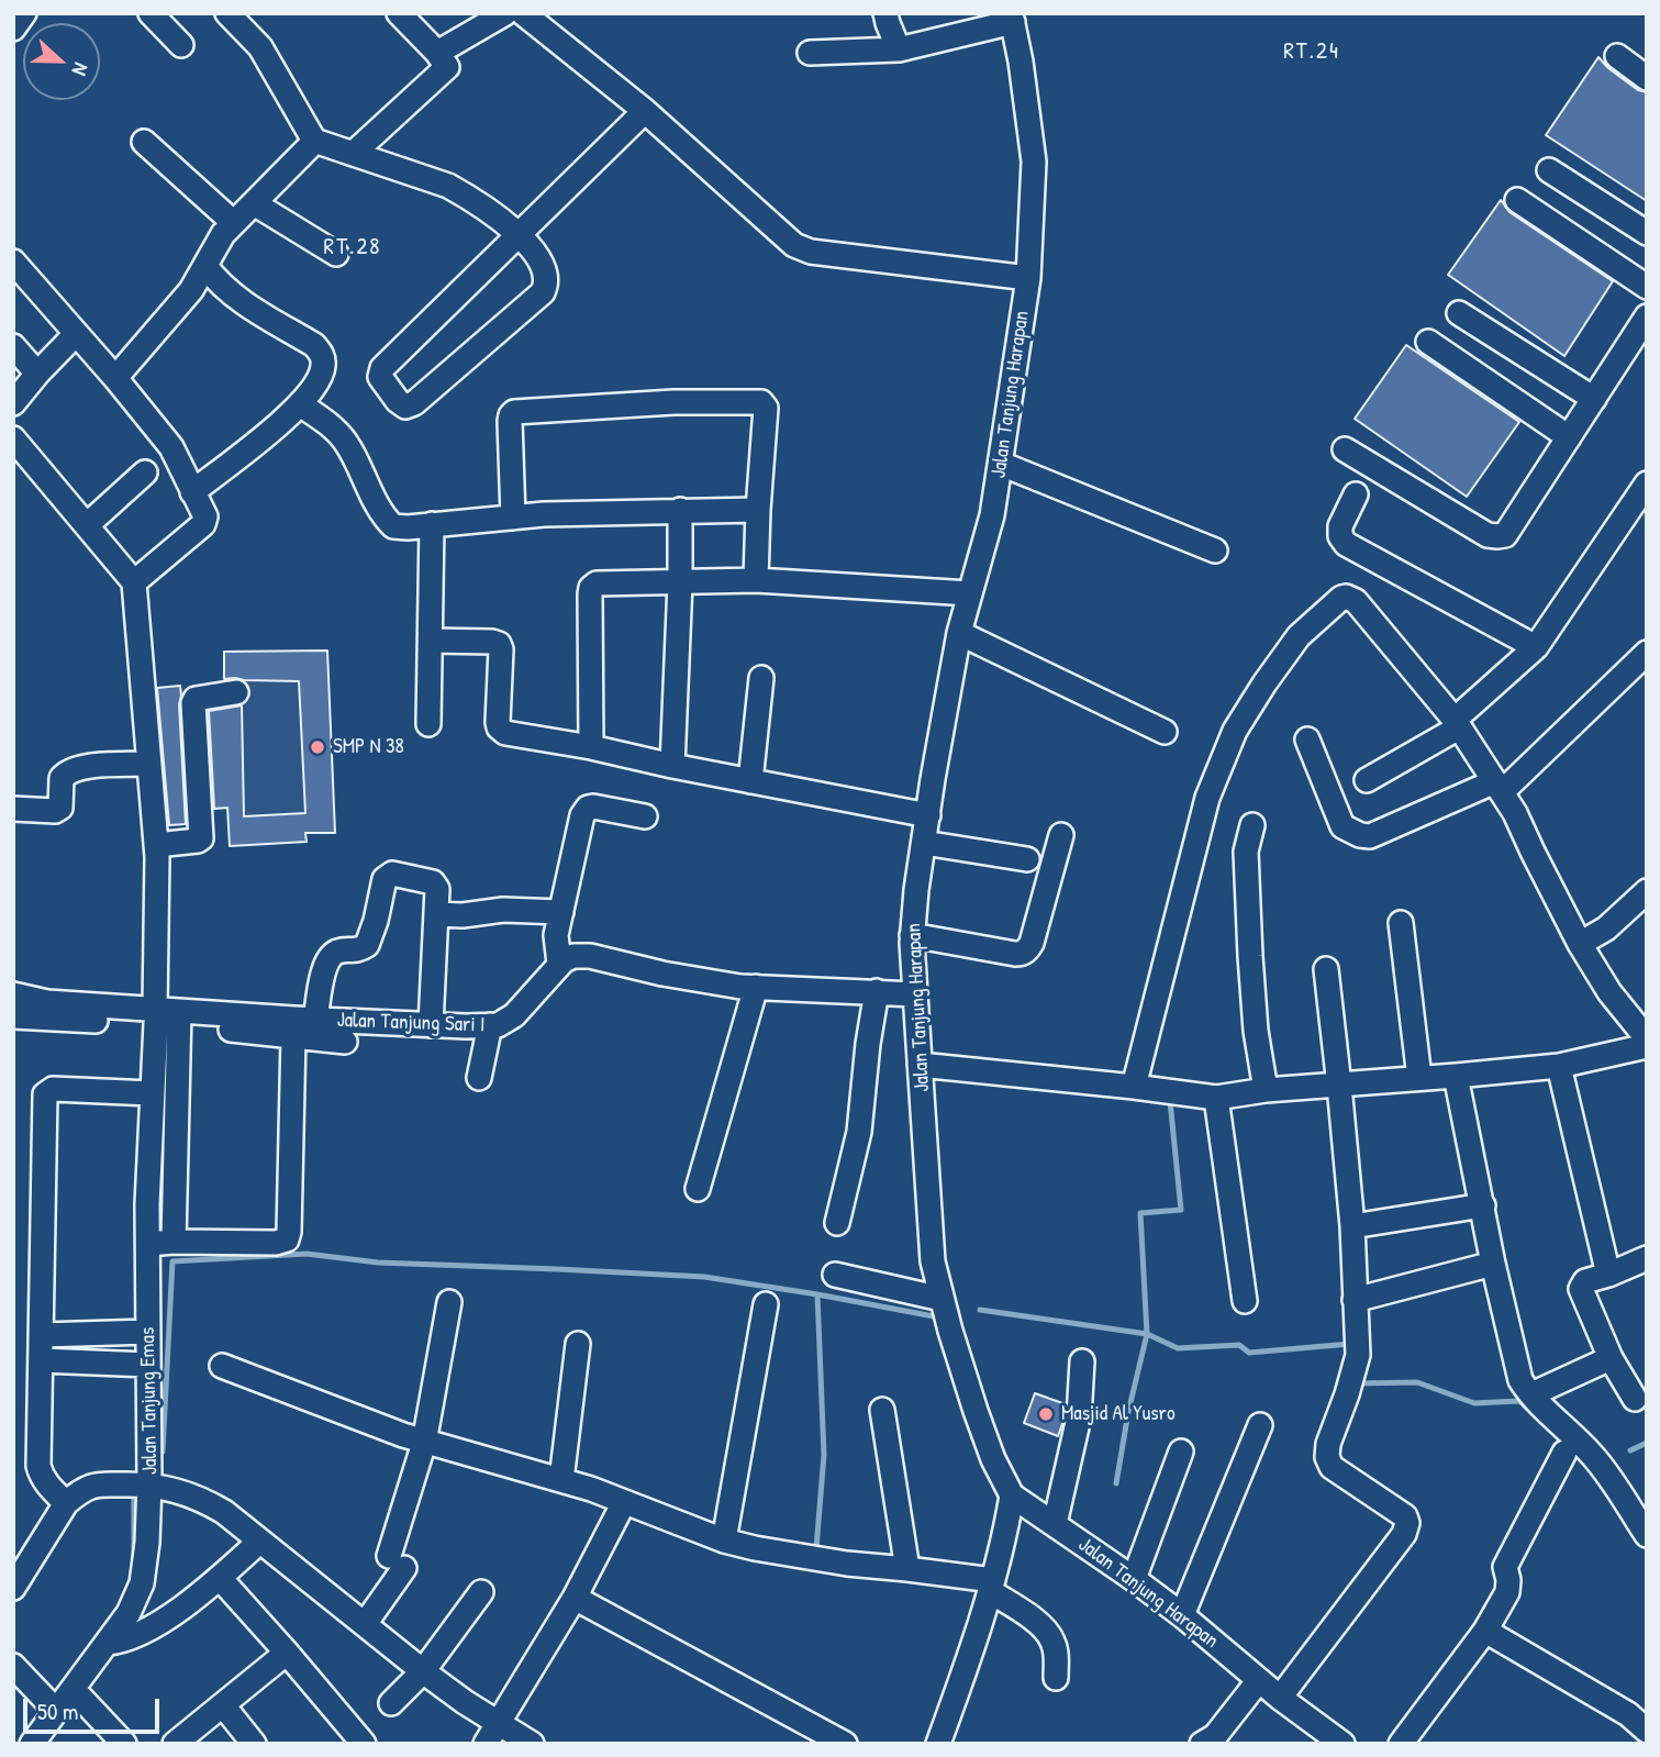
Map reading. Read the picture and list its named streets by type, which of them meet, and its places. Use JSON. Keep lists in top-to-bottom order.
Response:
{
  "streets": {
    "street": ["Jalan Tanjung Harapan", "Jalan Tanjung Sari I", "Jalan Tanjung Emas"]
  },
  "crossings": [
    ["Jalan Tanjung Sari I", "Jalan Tanjung Emas"]
  ],
  "districts": ["RT.24", "RT.28"],
  "places": ["SMP N 38", "Masjid Al Yusro"],
  "scale_bar": "50 m",
  "north": "right"
}
